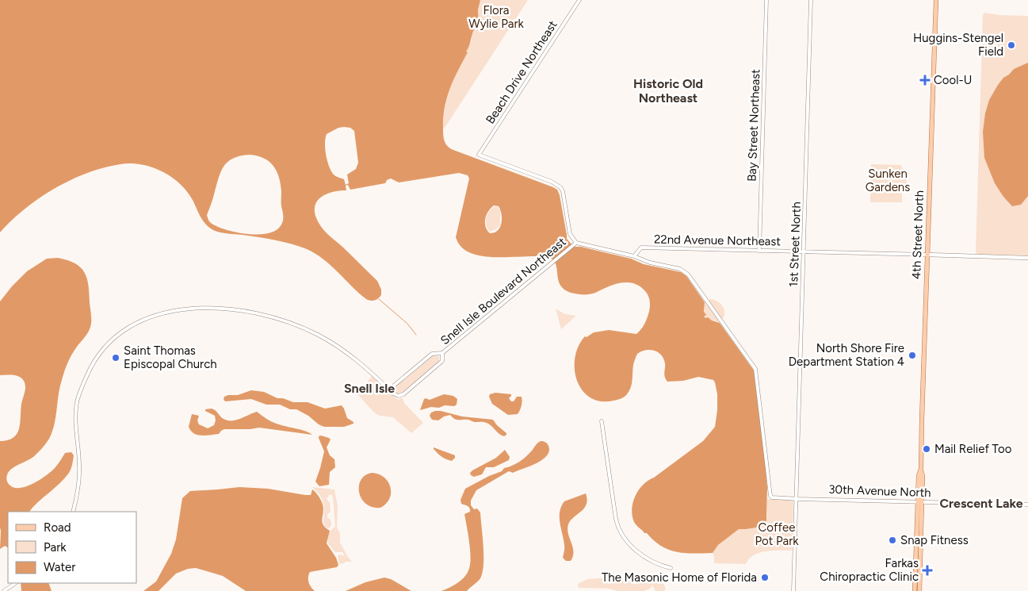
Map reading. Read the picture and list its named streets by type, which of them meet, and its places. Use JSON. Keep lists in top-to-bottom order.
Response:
{
  "streets": {
    "main road": ["4th Street North"],
    "street": [
      "Beach Drive Northeast",
      "Bay Street Northeast",
      "22nd Avenue Northeast",
      "1st Street North",
      "Snell Isle Boulevard Northeast",
      "30th Avenue North"
    ]
  },
  "crossings": [
    ["Beach Drive Northeast", "Snell Isle Boulevard Northeast"],
    ["Bay Street Northeast", "22nd Avenue Northeast"],
    ["4th Street North", "22nd Avenue Northeast"],
    ["4th Street North", "30th Avenue North"],
    ["22nd Avenue Northeast", "1st Street North"],
    ["1st Street North", "30th Avenue North"]
  ],
  "districts": ["Historic Old Northeast", "Snell Isle", "Crescent Lake"],
  "parks": ["Flora Wylie Park", "Sunken Gardens", "Coffee Pot Park"],
  "places": {
    "other": [
      "Huggins-Stengel Field",
      "North Shore Fire Department Station 4",
      "Saint Thomas Episcopal Church",
      "Mail Relief Too",
      "Snap Fitness",
      "The Masonic Home of Florida"
    ],
    "health": ["Cool-U", "Farkas Chiropractic Clinic"]
  },
  "legend": ["Road", "Park", "Water"]
}
